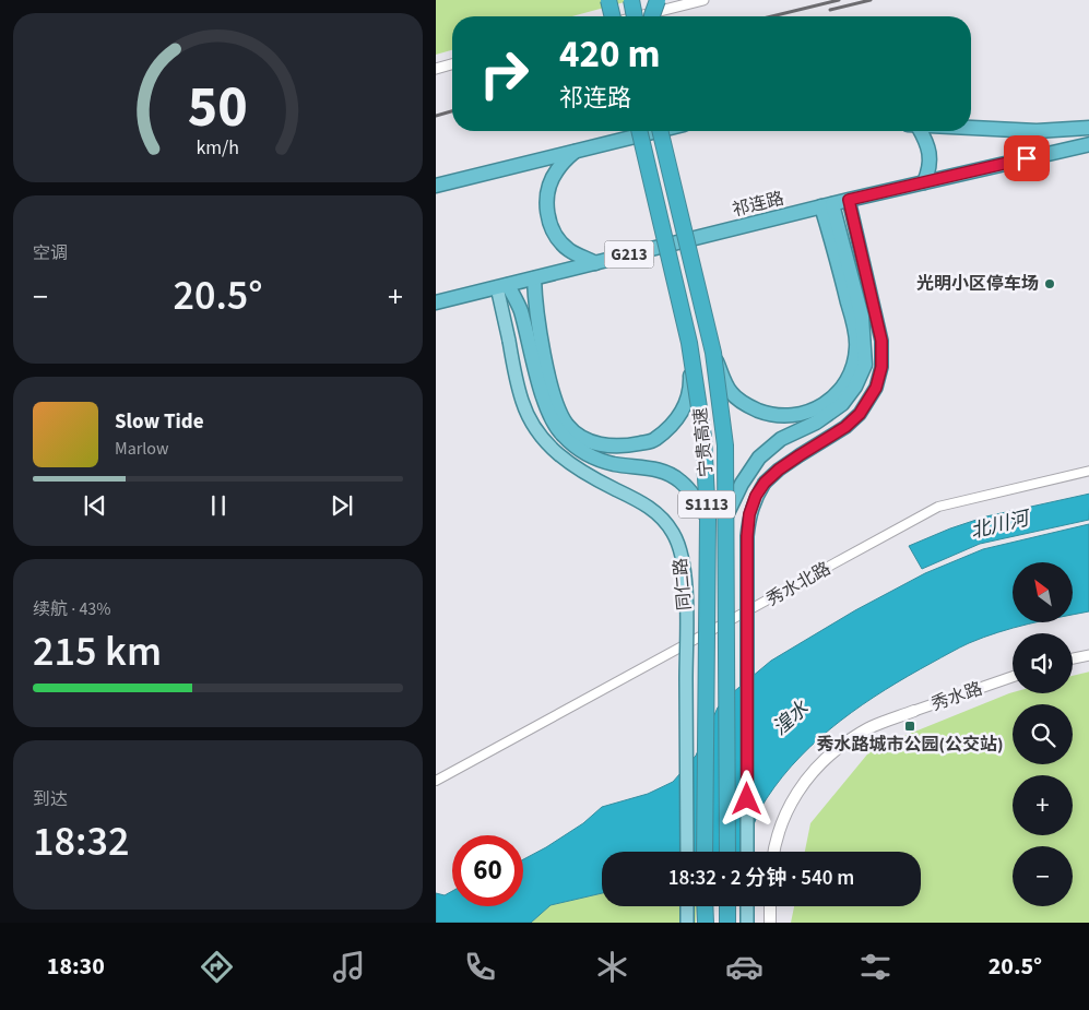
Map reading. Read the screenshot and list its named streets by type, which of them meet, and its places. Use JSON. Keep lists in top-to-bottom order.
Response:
{
  "streets": {
    "highway": [
      "祁连路",
      "G213",
      "宁贵高速",
      "S1113"
    ],
    "main road": ["同仁路", "秀水路"],
    "street": ["秀水北路"]
  },
  "crossings": [
    ["祁连路", "同仁路"]
  ],
  "water": ["北川河", "湟水"],
  "places": {
    "other": ["光明小区停车场"],
    "transit": ["秀水路城市公园(公交站)"]
  },
  "north": "top left",
  "page": {
    "turn": ["420 m", "祁连路"],
    "tile": [
      "空调",
      ["续航 · 43%", "215 km"],
      ["到达", "18:32"]
    ],
    "heat": ["−", "20.5°", "+"],
    "song": ["Slow Tide", "Marlow"],
    "map_buttons": ["+", "−"],
    "limit": "60",
    "trip": "18:32 · 2 分钟 · 540 m",
    "tabs": ["18:30", "20.5°"],
    "gauge": ["50", "km/h"]
  }
}
